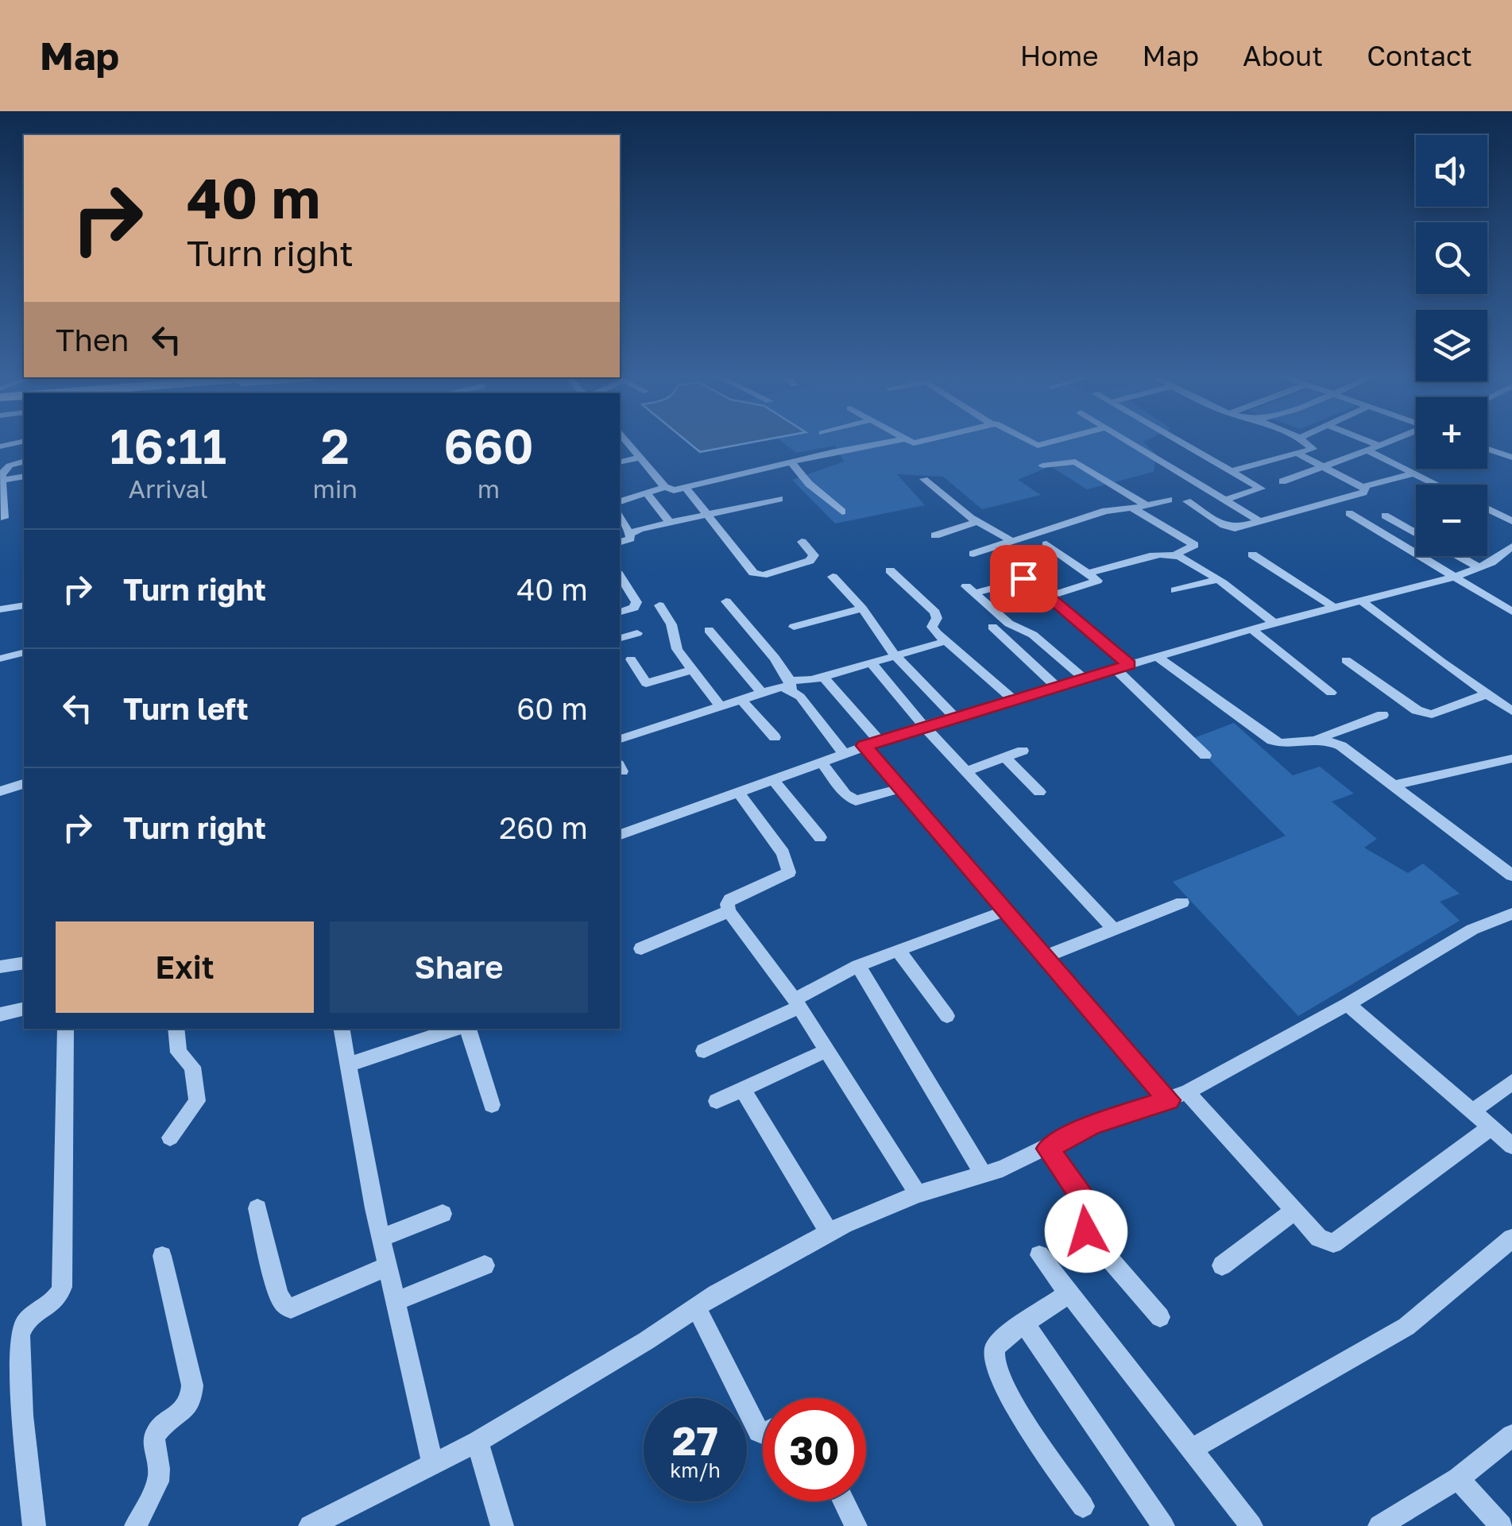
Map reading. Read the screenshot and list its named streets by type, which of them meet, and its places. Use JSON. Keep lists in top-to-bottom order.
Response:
{
  "page": {
    "header": "Map",
    "nav": [
      "Home",
      "Map",
      "About",
      "Contact"
    ],
    "map_buttons": ["+", "−"],
    "turn": ["40 m", "Turn right"],
    "then": "Then",
    "eta": [
      "16:11",
      "Arrival",
      "2",
      "min",
      "660",
      "m"
    ],
    "list": [
      {
        "name": "Turn right",
        "value": "40 m"
      },
      {
        "name": "Turn left",
        "value": "60 m"
      },
      {
        "name": "Turn right",
        "value": "260 m"
      }
    ],
    "buttons": ["Exit", "Share"],
    "speed": "27 km/h",
    "limit": "30"
  }
}
